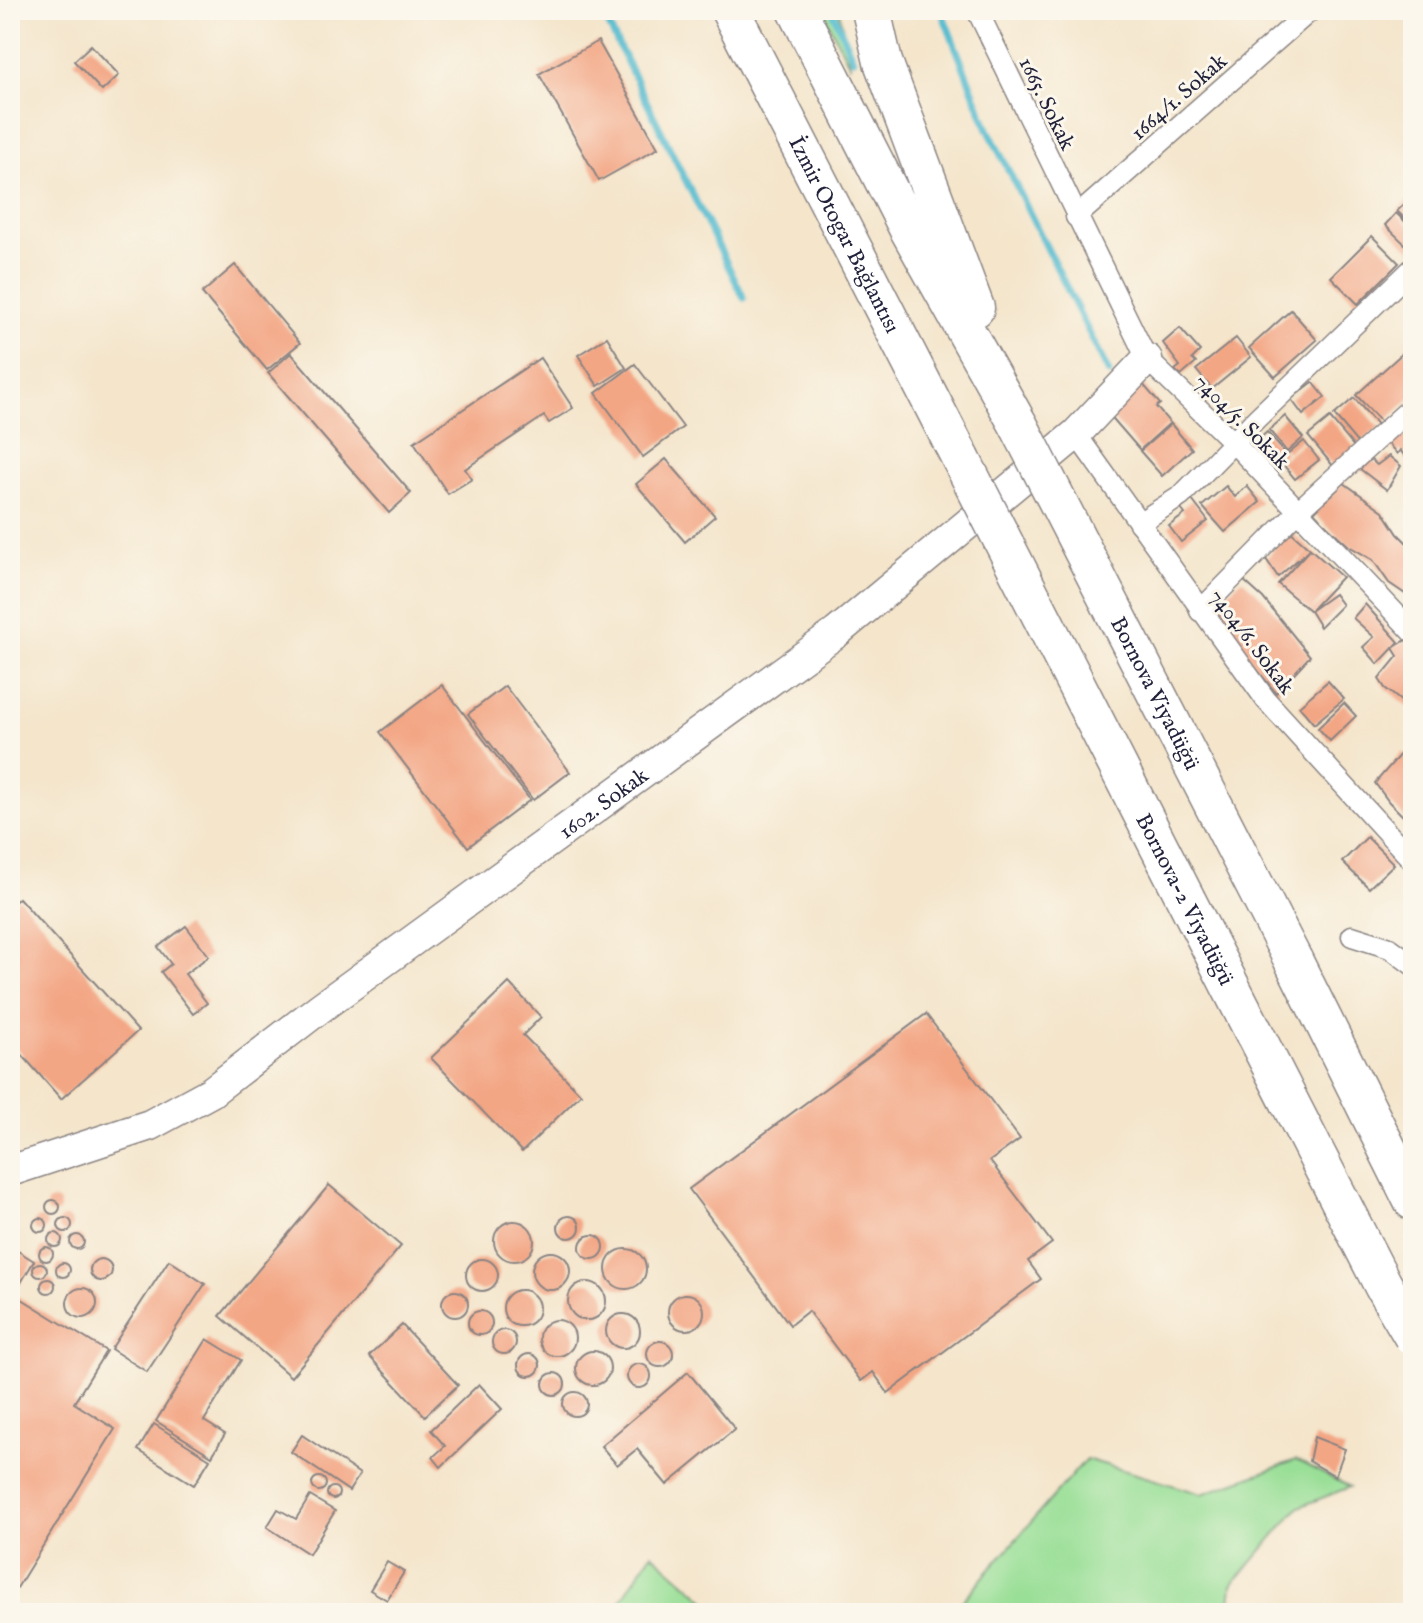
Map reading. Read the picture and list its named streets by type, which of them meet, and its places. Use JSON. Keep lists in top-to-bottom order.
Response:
{
  "streets": {
    "highway": ["İzmir Otogar Bağlantısı", "Bornova Viyadüğü", "Bornova-2 Viyadüğü"],
    "street": [
      "1664/1. Sokak",
      "1665. Sokak",
      "7404/5. Sokak",
      "7404/6. Sokak",
      "1602. Sokak"
    ]
  },
  "crossings": [
    ["1664/1. Sokak", "1665. Sokak"],
    ["1664/1. Sokak", "7404/5. Sokak"],
    ["1665. Sokak", "7404/5. Sokak"],
    ["İzmir Otogar Bağlantısı", "Bornova-2 Viyadüğü"],
    ["7404/5. Sokak", "1602. Sokak"],
    ["7404/6. Sokak", "1602. Sokak"]
  ]
}
